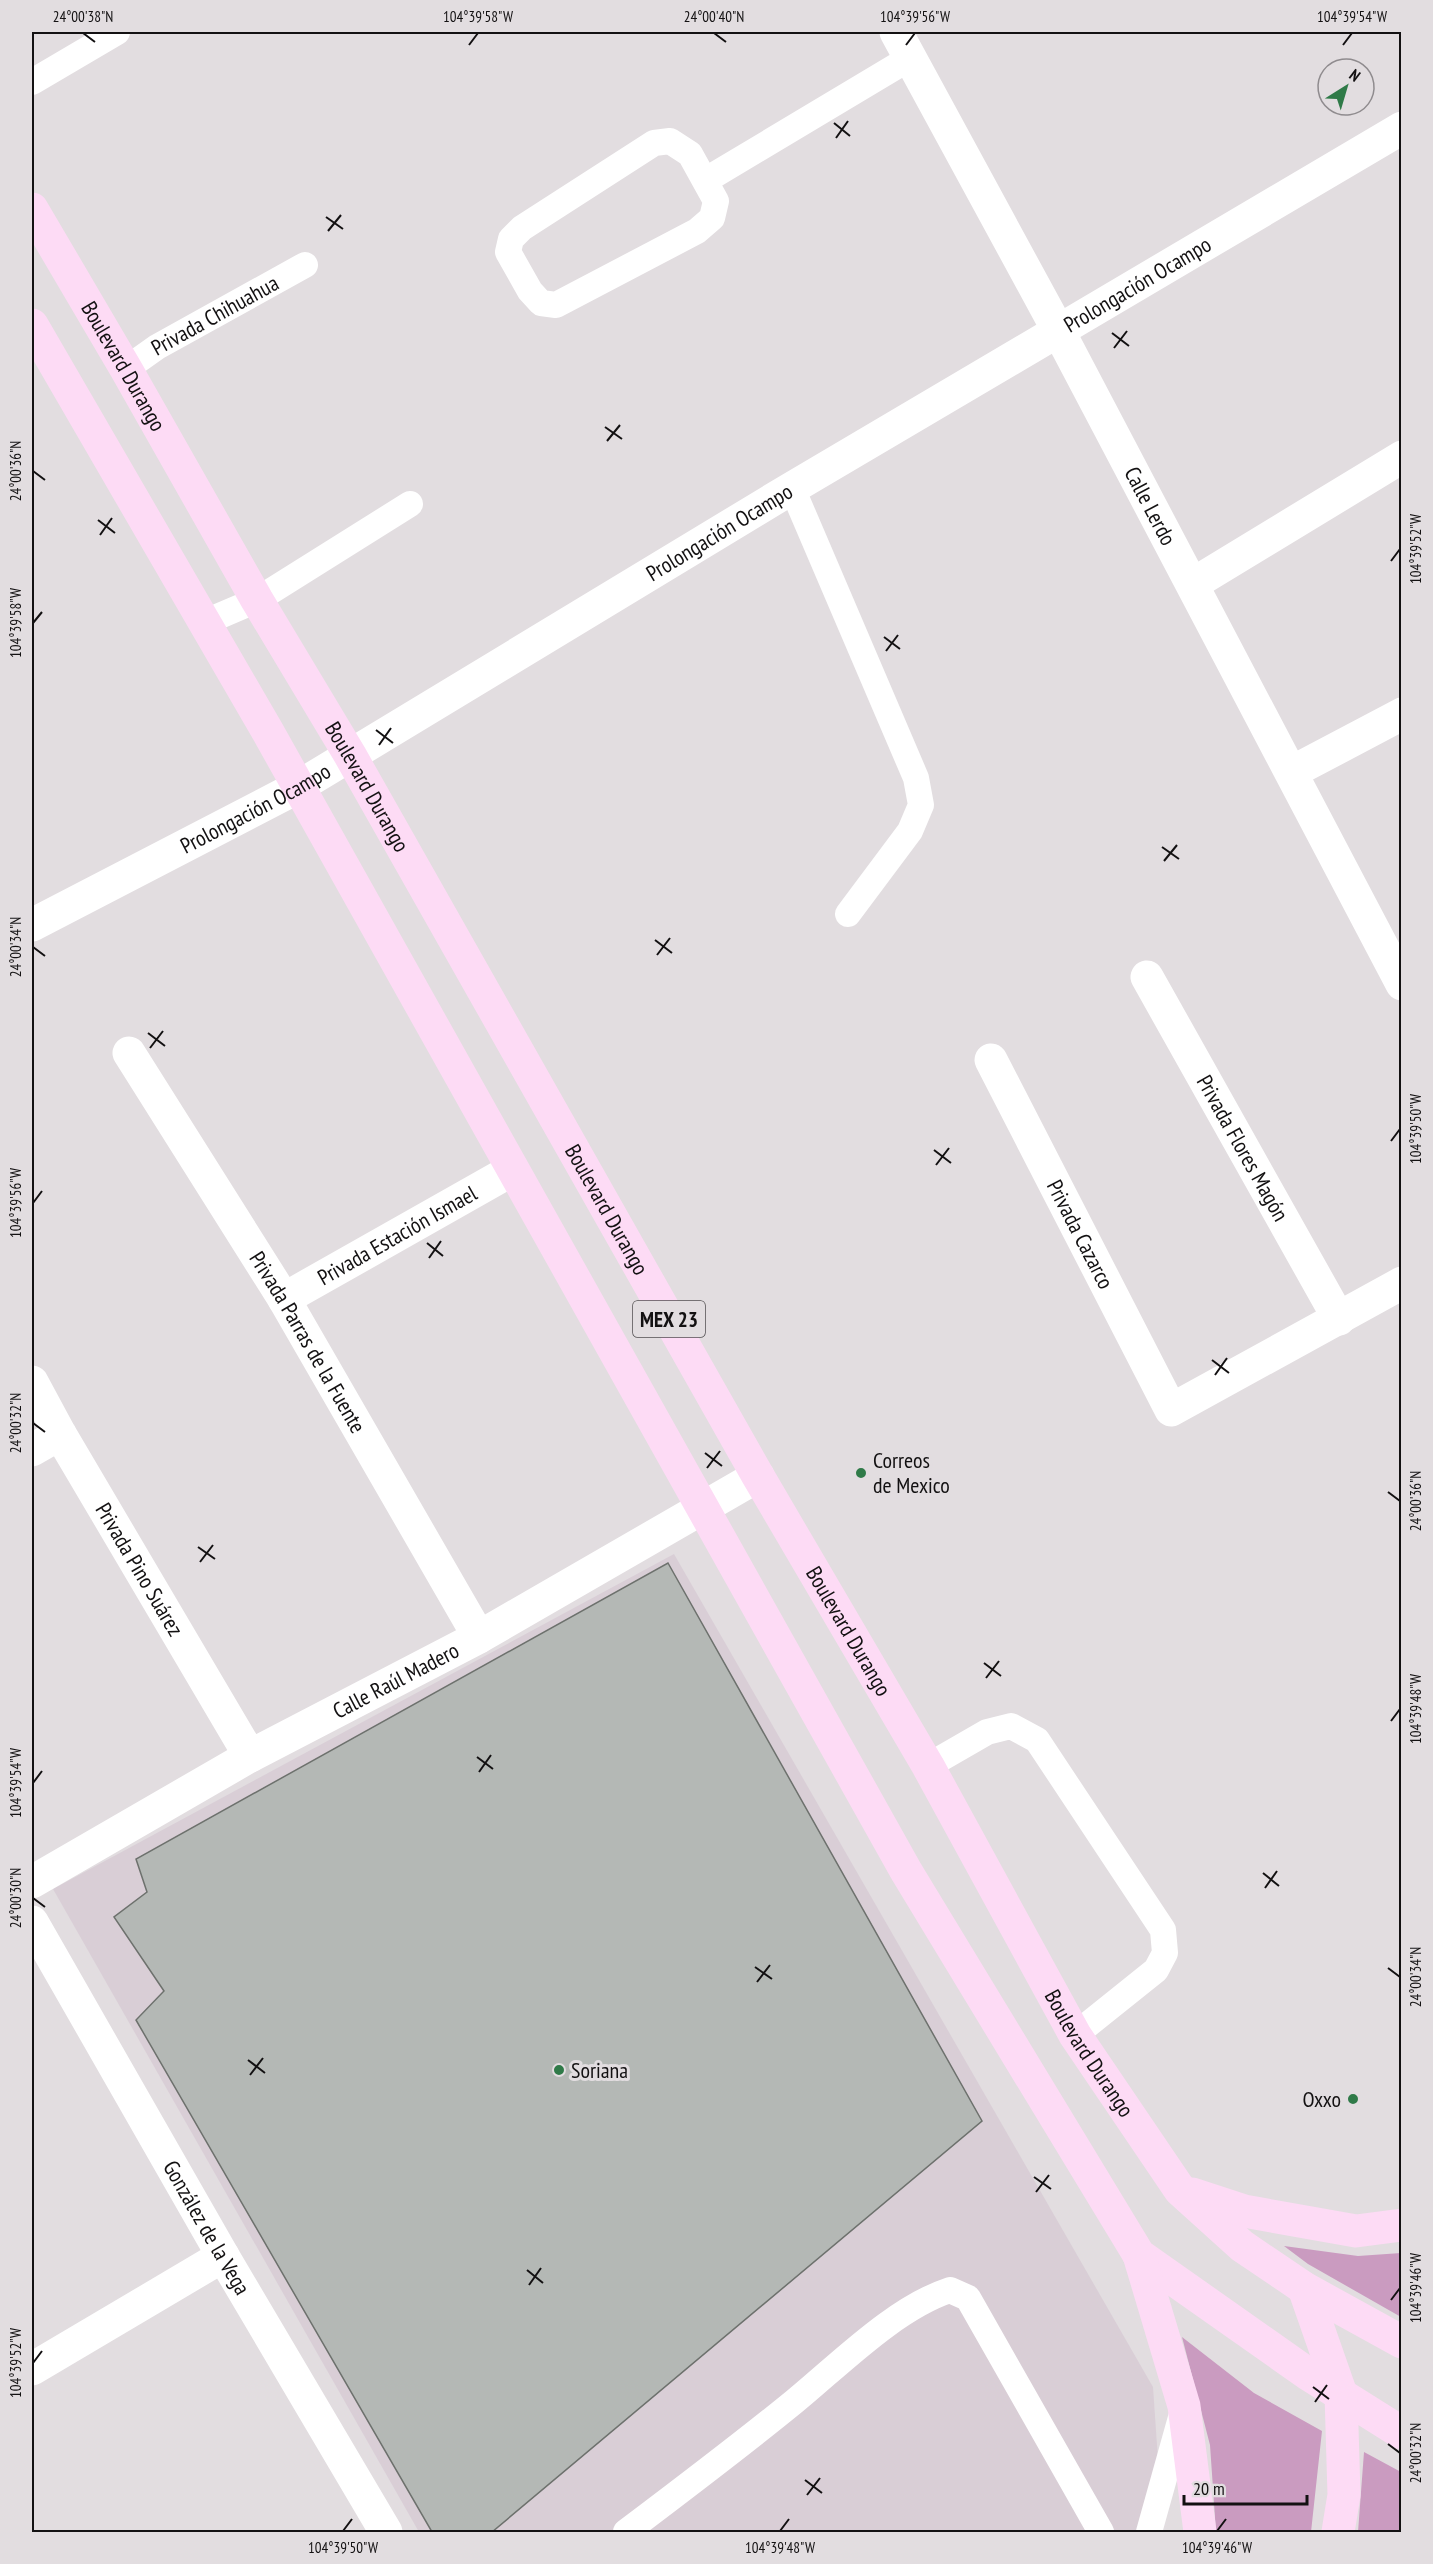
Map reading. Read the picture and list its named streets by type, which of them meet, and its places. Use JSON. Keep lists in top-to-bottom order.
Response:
{
  "streets": {
    "main road": ["Boulevard Durango", "MEX 23"],
    "street": [
      "Prolongación Ocampo",
      "Calle Lerdo",
      "Privada Flores Magón",
      "Privada Estación Ismael",
      "Privada Cazarco",
      "Privada Parras de la Fuente",
      "Privada Pino Suárez",
      "Calle Raúl Madero",
      "González de la Vega"
    ],
    "lane": ["Privada Chihuahua"]
  },
  "crossings": [
    ["Prolongación Ocampo", "Boulevard Durango"],
    ["Prolongación Ocampo", "Calle Lerdo"],
    ["Prolongación Ocampo", "MEX 23"],
    ["Privada Chihuahua", "Boulevard Durango"],
    ["Boulevard Durango", "Calle Raúl Madero"],
    ["Privada Flores Magón", "Privada Cazarco"],
    ["Privada Estación Ismael", "MEX 23"],
    ["Privada Estación Ismael", "Privada Parras de la Fuente"],
    ["MEX 23", "Calle Raúl Madero"],
    ["Privada Parras de la Fuente", "Calle Raúl Madero"],
    ["Privada Pino Suárez", "Calle Raúl Madero"]
  ],
  "places": ["Correos de Mexico", "Soriana", "Oxxo"],
  "scale_bar": "20 m",
  "north": "top right",
  "coordinates": [
    "24°00'38\"N",
    "104°39'58\"W",
    "24°00'40\"N",
    "104°39'56\"W",
    "104°39'54\"W",
    "24°00'36\"N",
    "104°39'52\"W",
    "24°00'34\"N",
    "104°39'50\"W",
    "24°00'32\"N",
    "104°39'48\"W",
    "24°00'30\"N",
    "104°39'46\"W"
  ]
}
